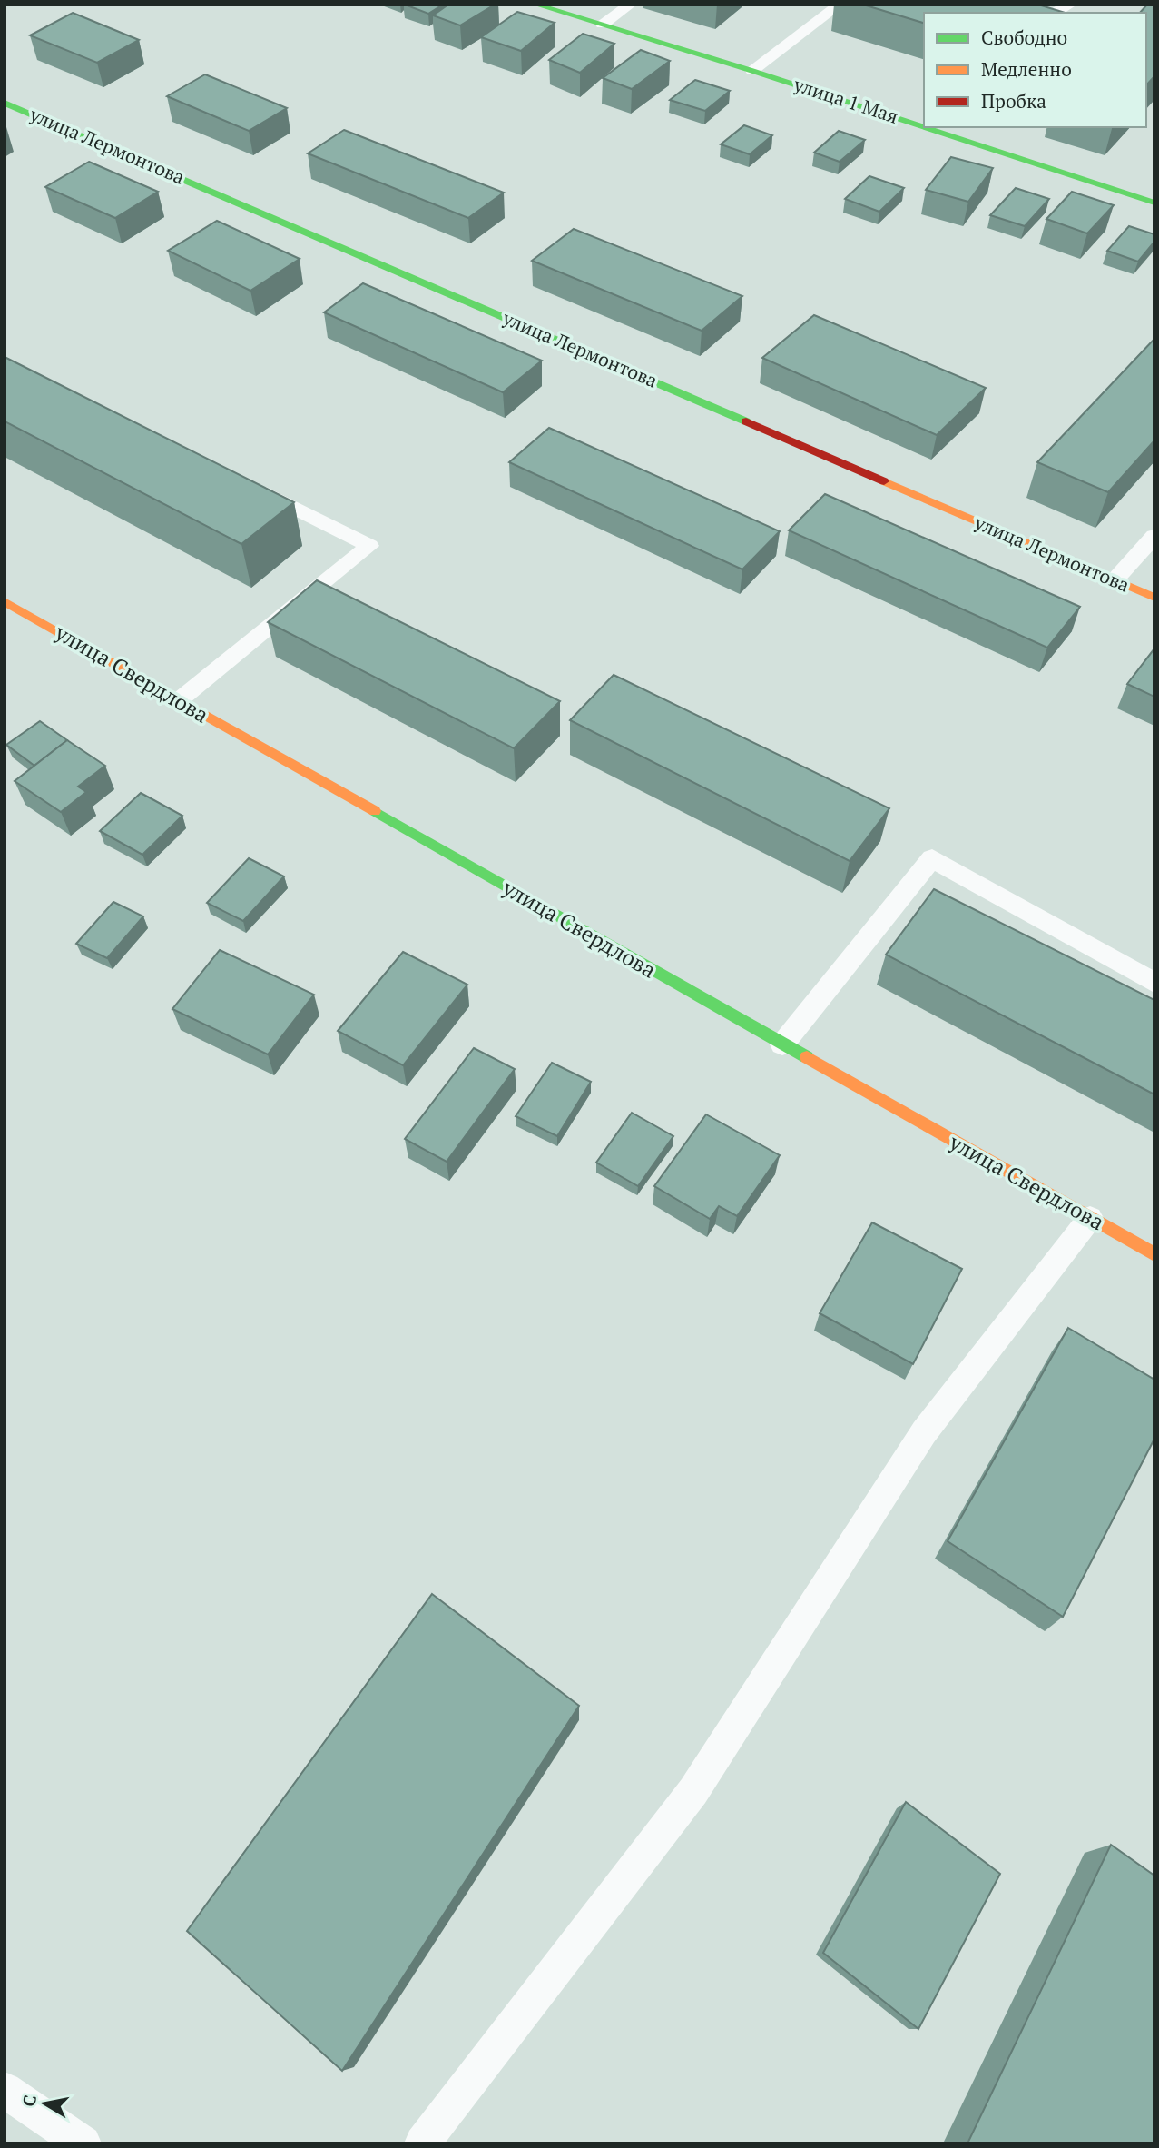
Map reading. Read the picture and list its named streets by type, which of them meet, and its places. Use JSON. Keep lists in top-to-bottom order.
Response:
{
  "streets": {
    "street": ["улица 1 Мая", "улица Лермонтова", "улица Свердлова"]
  },
  "legend": ["Свободно", "Медленно", "Пробка"],
  "north": "left"
}
